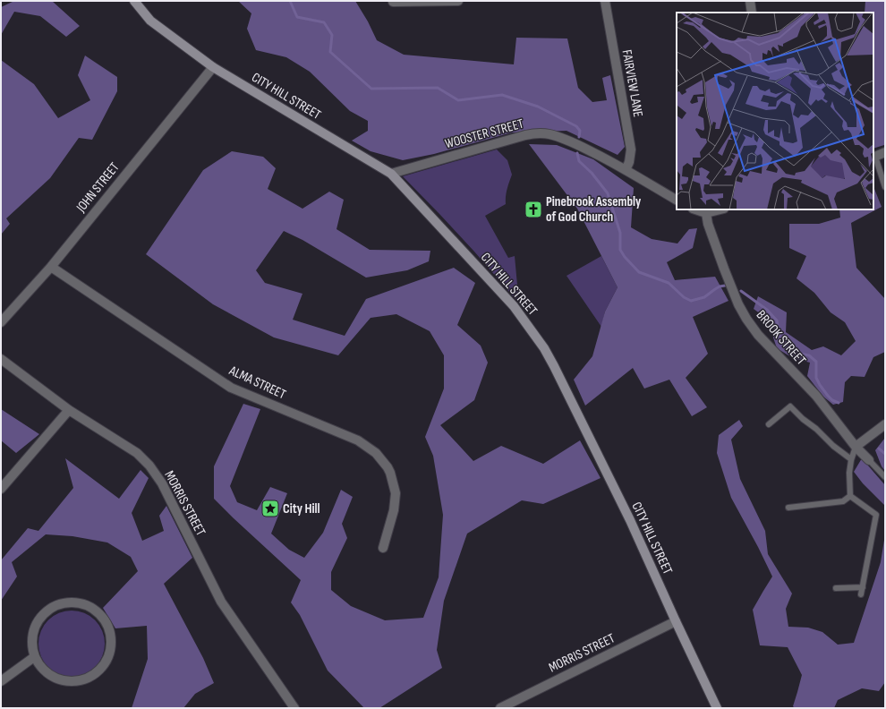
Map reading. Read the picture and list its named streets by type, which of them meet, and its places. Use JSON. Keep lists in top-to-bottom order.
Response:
{
  "streets": {
    "street": [
      "FAIRVIEW LANE",
      "CITY HILL STREET",
      "WOOSTER STREET",
      "JOHN STREET",
      "BROOK STREET",
      "ALMA STREET",
      "MORRIS STREET"
    ]
  },
  "crossings": [
    ["FAIRVIEW LANE", "WOOSTER STREET"],
    ["CITY HILL STREET", "WOOSTER STREET"],
    ["CITY HILL STREET", "JOHN STREET"],
    ["CITY HILL STREET", "MORRIS STREET"],
    ["JOHN STREET", "ALMA STREET"]
  ],
  "places": {
    "church": ["Pinebrook Assembly of God Church"],
    "place": ["City Hill"]
  }
}
